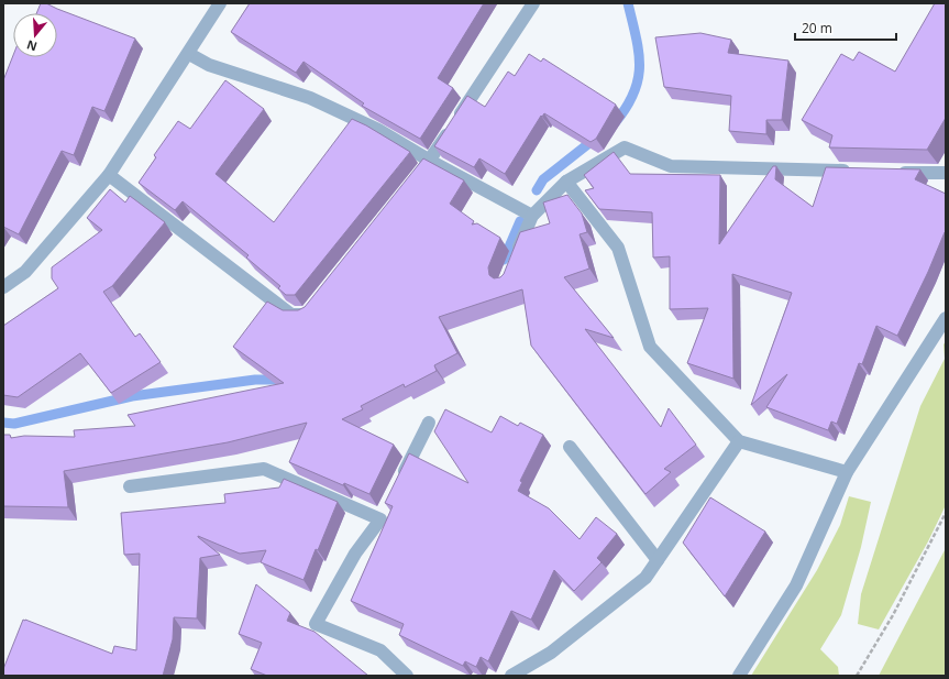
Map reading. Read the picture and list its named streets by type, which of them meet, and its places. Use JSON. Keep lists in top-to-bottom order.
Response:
{
  "scale_bar": "20 m",
  "north": "bottom"
}
